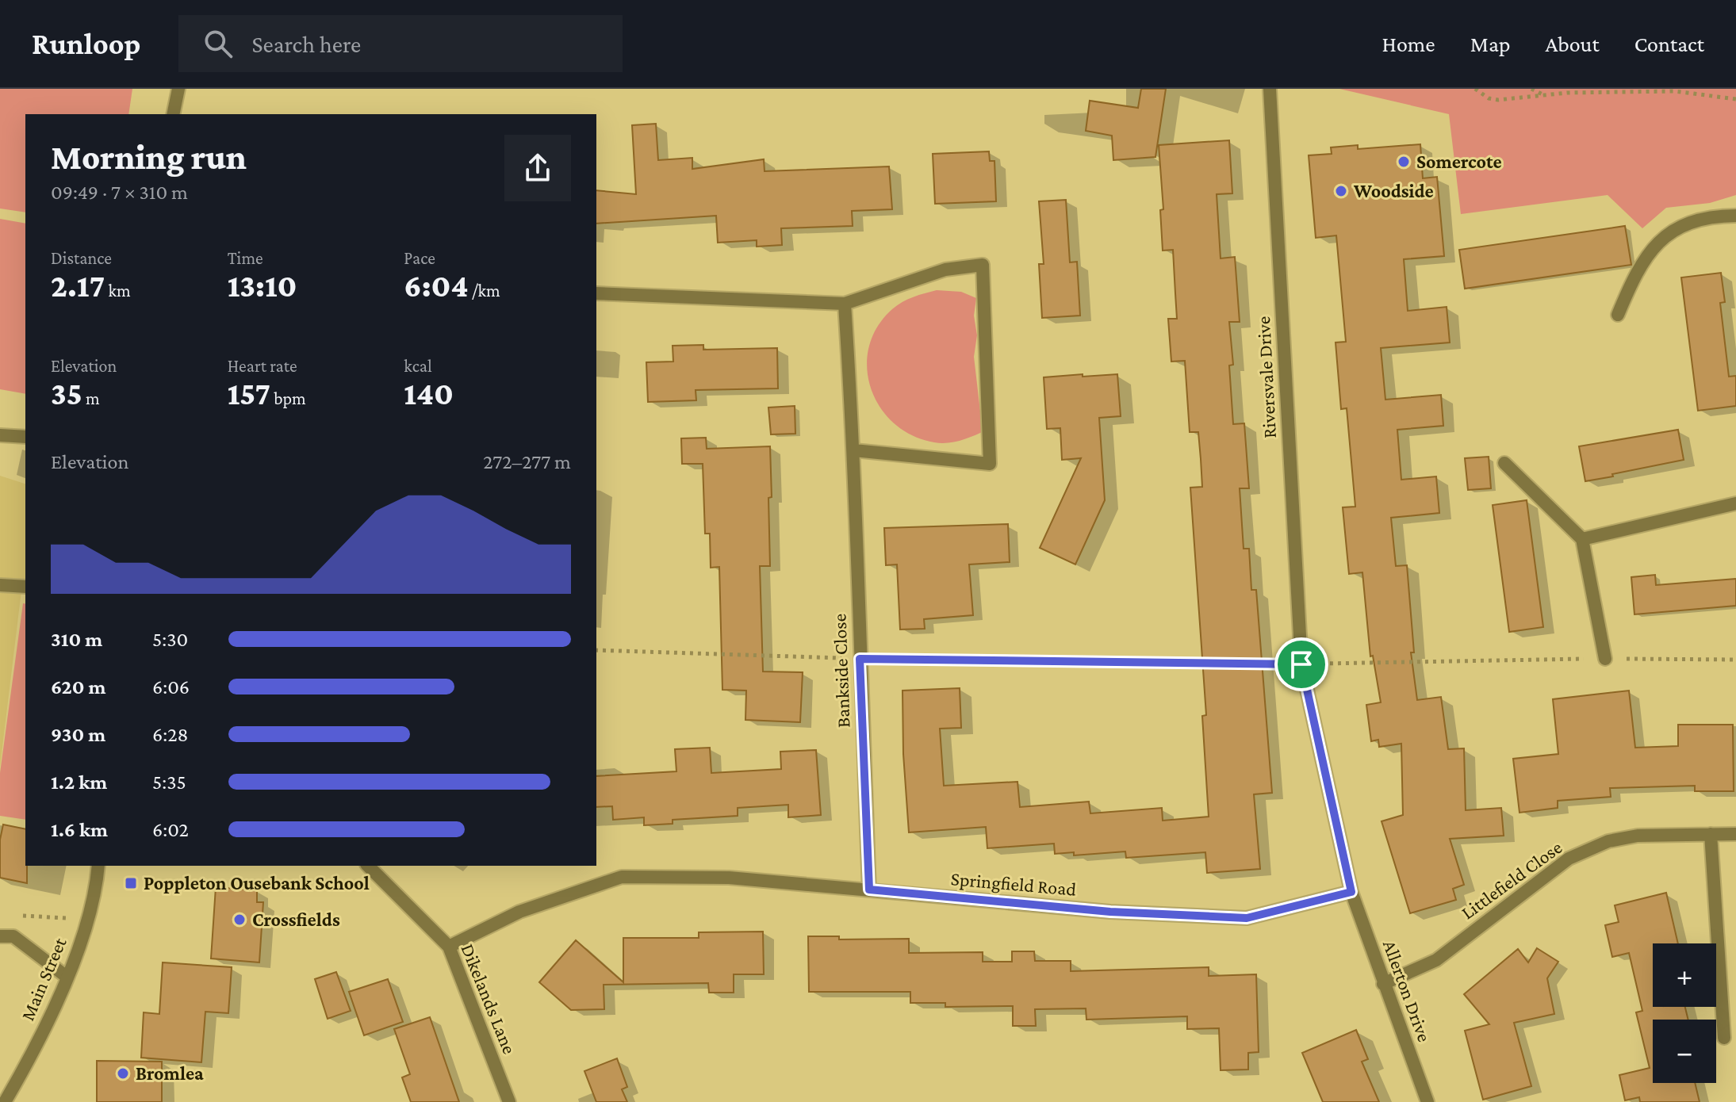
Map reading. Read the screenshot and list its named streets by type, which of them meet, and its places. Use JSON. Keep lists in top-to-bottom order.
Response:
{
  "streets": {
    "street": [
      "Riversvale Drive",
      "Bankside Close",
      "Littlefield Close",
      "Springfield Road",
      "Main Street",
      "Allerton Drive",
      "Dikelands Lane"
    ]
  },
  "crossings": [
    ["Bankside Close", "Springfield Road"],
    ["Littlefield Close", "Allerton Drive"],
    ["Springfield Road", "Allerton Drive"],
    ["Springfield Road", "Dikelands Lane"]
  ],
  "places": {
    "other": [
      "Somercote",
      "Woodside",
      "Crossfields",
      "Bromlea"
    ],
    "transit": ["Poppleton Ousebank School"]
  },
  "page": {
    "header": "Runloop",
    "search": "Search here",
    "nav": [
      "Home",
      "Map",
      "About",
      "Contact"
    ],
    "heading": ["Morning run", "09:49 · 7 × 310 m"],
    "stats": [
      ["Distance", "2.17 km"],
      ["Time", "13:10"],
      ["Pace", "6:04 /km"],
      ["Elevation", "35 m"],
      ["Heart rate", "157 bpm"],
      ["kcal", "140"]
    ],
    "chart": ["Elevation", "272–277 m"],
    "list": [
      {
        "name": "310 m",
        "note": "5:30"
      },
      {
        "name": "620 m",
        "note": "6:06"
      },
      {
        "name": "930 m",
        "note": "6:28"
      },
      {
        "name": "1.2 km",
        "note": "5:35"
      },
      {
        "name": "1.6 km",
        "note": "6:02"
      }
    ],
    "map_buttons": ["+", "−"]
  }
}
